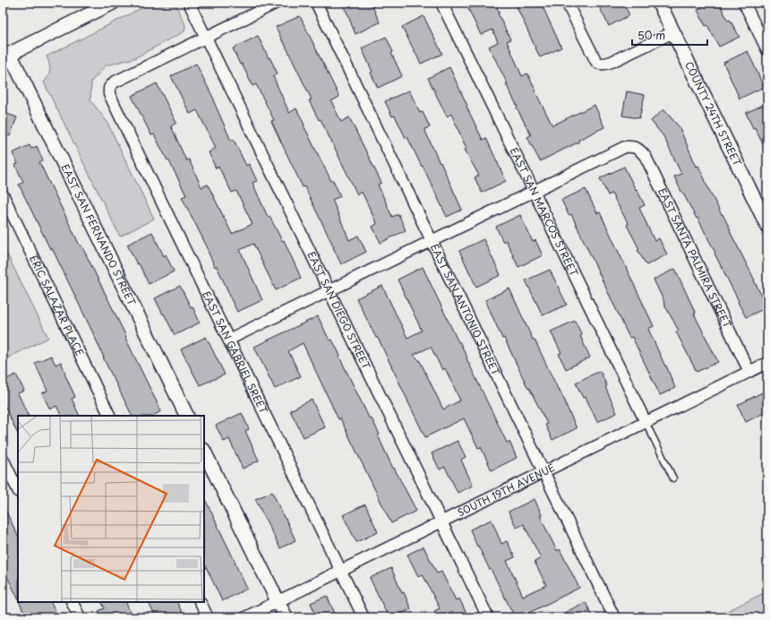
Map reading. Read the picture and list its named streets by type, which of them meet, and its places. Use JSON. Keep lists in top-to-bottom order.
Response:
{
  "streets": {
    "street": [
      "COUNTY 24TH STREET",
      "EAST SAN MARCOS STREET",
      "EAST SAN FERNANDO STREET",
      "EAST SANTA PALMIRA STREET",
      "ERIC SALAZAR PLACE",
      "EAST SAN DIEGO STREET",
      "EAST SAN ANTONIO STREET",
      "EAST SAN GABRIEL SREET",
      "SOUTH 19TH AVENUE"
    ]
  },
  "crossings": [
    ["EAST SAN MARCOS STREET", "EAST SANTA PALMIRA STREET"],
    ["EAST SAN MARCOS STREET", "SOUTH 19TH AVENUE"],
    ["EAST SANTA PALMIRA STREET", "SOUTH 19TH AVENUE"],
    ["EAST SAN DIEGO STREET", "EAST SAN GABRIEL SREET"],
    ["EAST SAN DIEGO STREET", "SOUTH 19TH AVENUE"],
    ["EAST SAN ANTONIO STREET", "SOUTH 19TH AVENUE"],
    ["EAST SAN GABRIEL SREET", "SOUTH 19TH AVENUE"]
  ],
  "scale_bar": "50 m"
}
